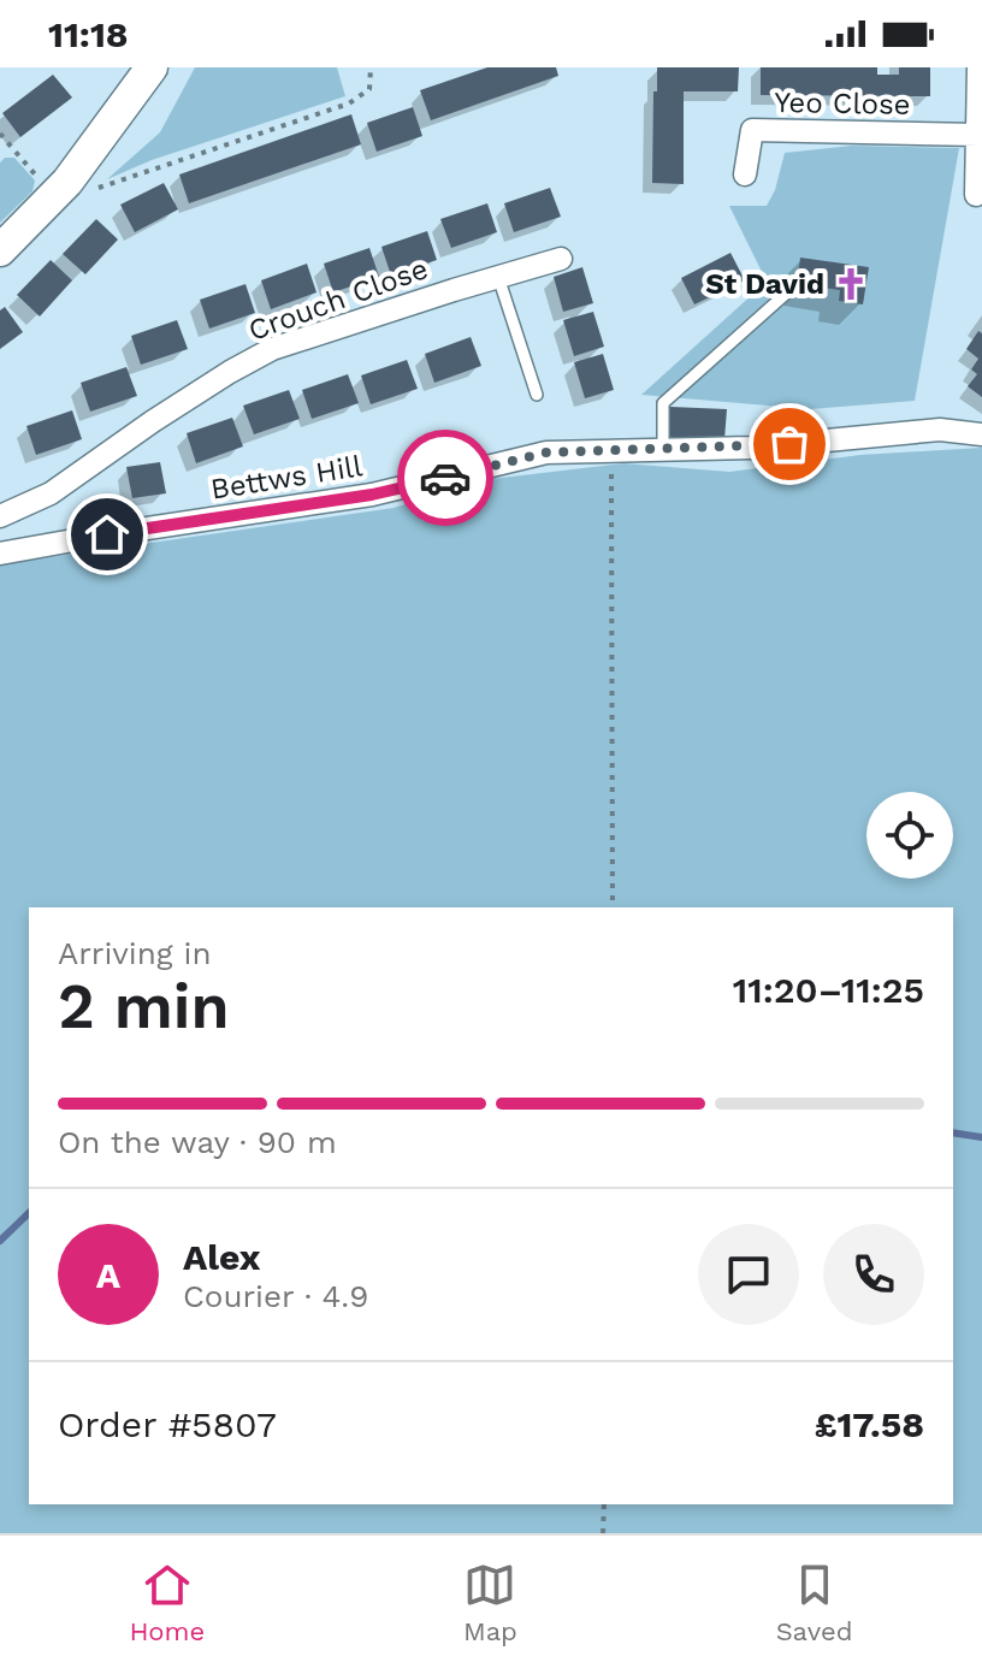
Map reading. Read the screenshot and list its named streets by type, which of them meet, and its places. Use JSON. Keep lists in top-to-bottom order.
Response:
{
  "streets": {
    "street": ["Yeo Close", "Crouch Close", "Bettws Hill"]
  },
  "places": {
    "church": ["St David"]
  },
  "page": {
    "status": "11:18",
    "heading": ["2 min", "Arriving in", "11:20–11:25"],
    "panel": [
      "Alex",
      "Courier · 4.9",
      "Order #5807",
      "£17.58"
    ],
    "bar": "On the way · 90 m",
    "round": "A",
    "tabs": ["Home", "Map", "Saved"]
  }
}
